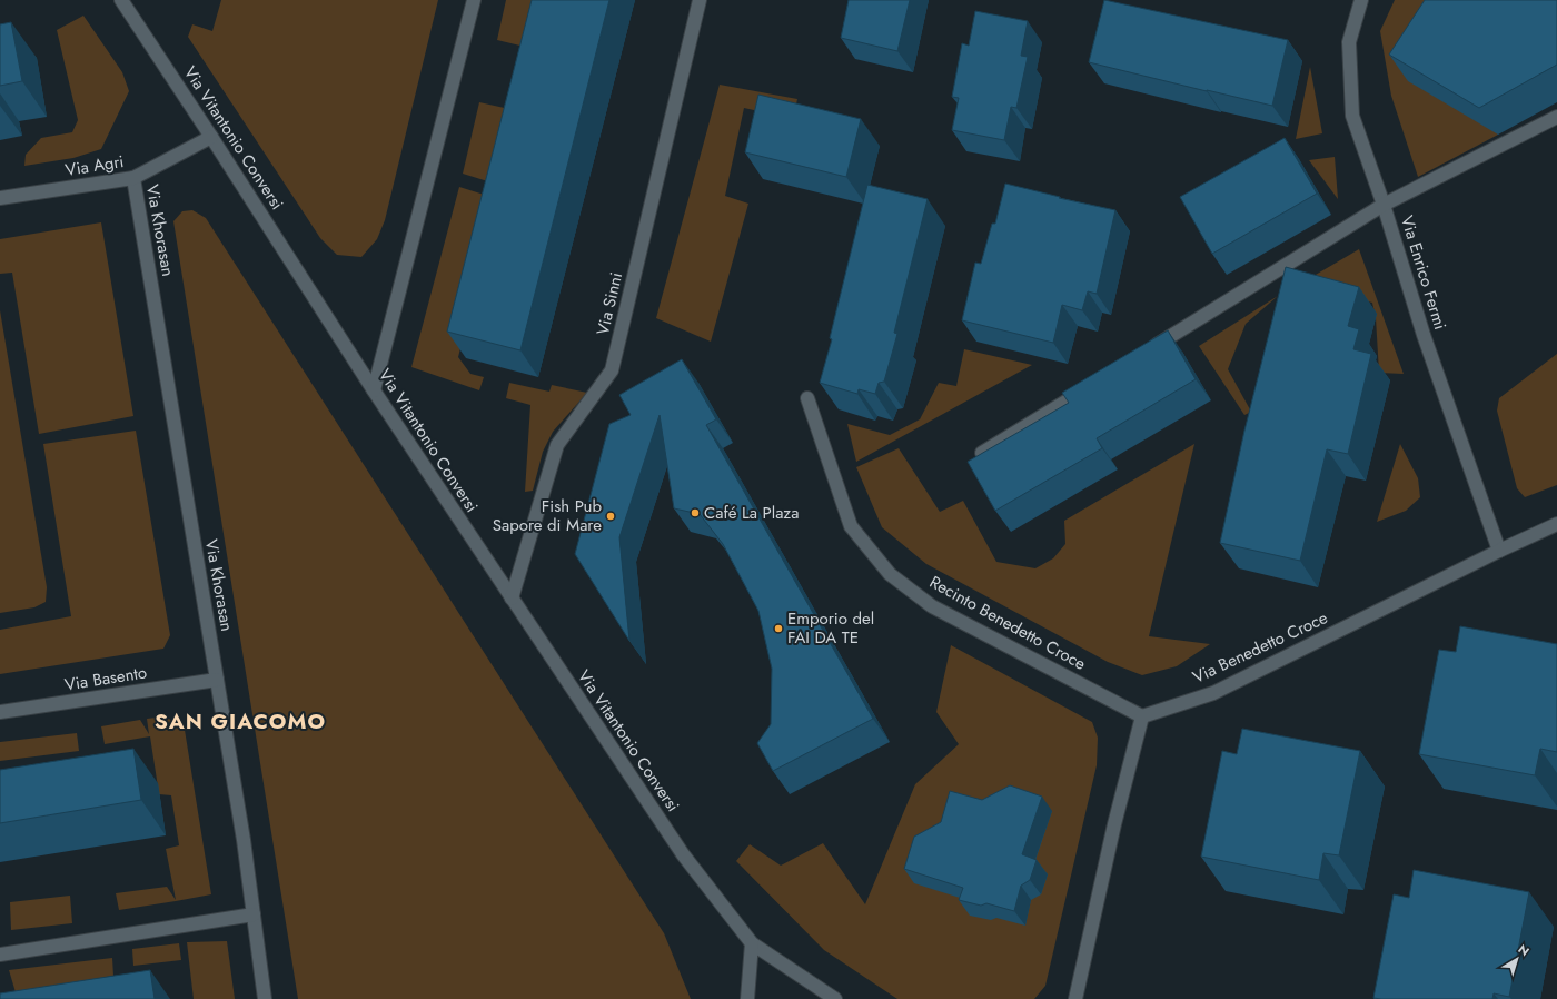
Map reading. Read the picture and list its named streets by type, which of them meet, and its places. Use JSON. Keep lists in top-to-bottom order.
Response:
{
  "streets": {
    "street": [
      "Via Vitantonio Conversi",
      "Via Agri",
      "Via Khorasan",
      "Via Enrico Fermi",
      "Via Sinni",
      "Recinto Benedetto Croce",
      "Via Benedetto Croce",
      "Via Basento"
    ]
  },
  "crossings": [
    ["Via Vitantonio Conversi", "Via Agri"],
    ["Via Vitantonio Conversi", "Via Sinni"],
    ["Via Agri", "Via Khorasan"],
    ["Via Khorasan", "Via Basento"],
    ["Via Enrico Fermi", "Via Benedetto Croce"],
    ["Recinto Benedetto Croce", "Via Benedetto Croce"]
  ],
  "districts": ["SAN GIACOMO"],
  "places": ["Café La Plaza", "Fish Pub Sapore di Mare", "Emporio del FAI DA TE"],
  "north": "top right"
}
